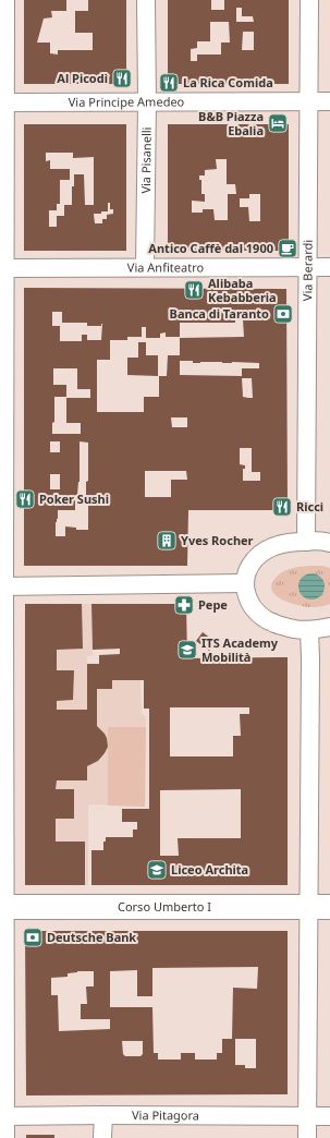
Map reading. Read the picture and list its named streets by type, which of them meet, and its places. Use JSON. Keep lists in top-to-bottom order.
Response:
{
  "streets": {
    "main road": ["Corso Umberto I"],
    "street": [
      "Via Principe Amedeo",
      "Via Pisanelli",
      "Via Anfiteatro",
      "Via Berardi",
      "Via Pitagora"
    ]
  },
  "crossings": [
    ["Via Principe Amedeo", "Via Pisanelli"],
    ["Via Principe Amedeo", "Via Berardi"],
    ["Via Pisanelli", "Via Anfiteatro"],
    ["Via Anfiteatro", "Via Berardi"]
  ],
  "places": {
    "restaurant": [
      "Al Picodì",
      "La Rica Comida",
      "Alibaba Kebabberia",
      "Poker Sushi",
      "Ricci"
    ],
    "hotel": ["B&B Piazza Ebalia"],
    "cafe": ["Antico Caffè dal 1900"],
    "bank": ["Banca di Taranto", "Deutsche Bank"],
    "building": ["Yves Rocher"],
    "pharmacy": ["Pepe"],
    "school or university": ["ITS Academy Mobilità", "Liceo Archita"]
  }
}
